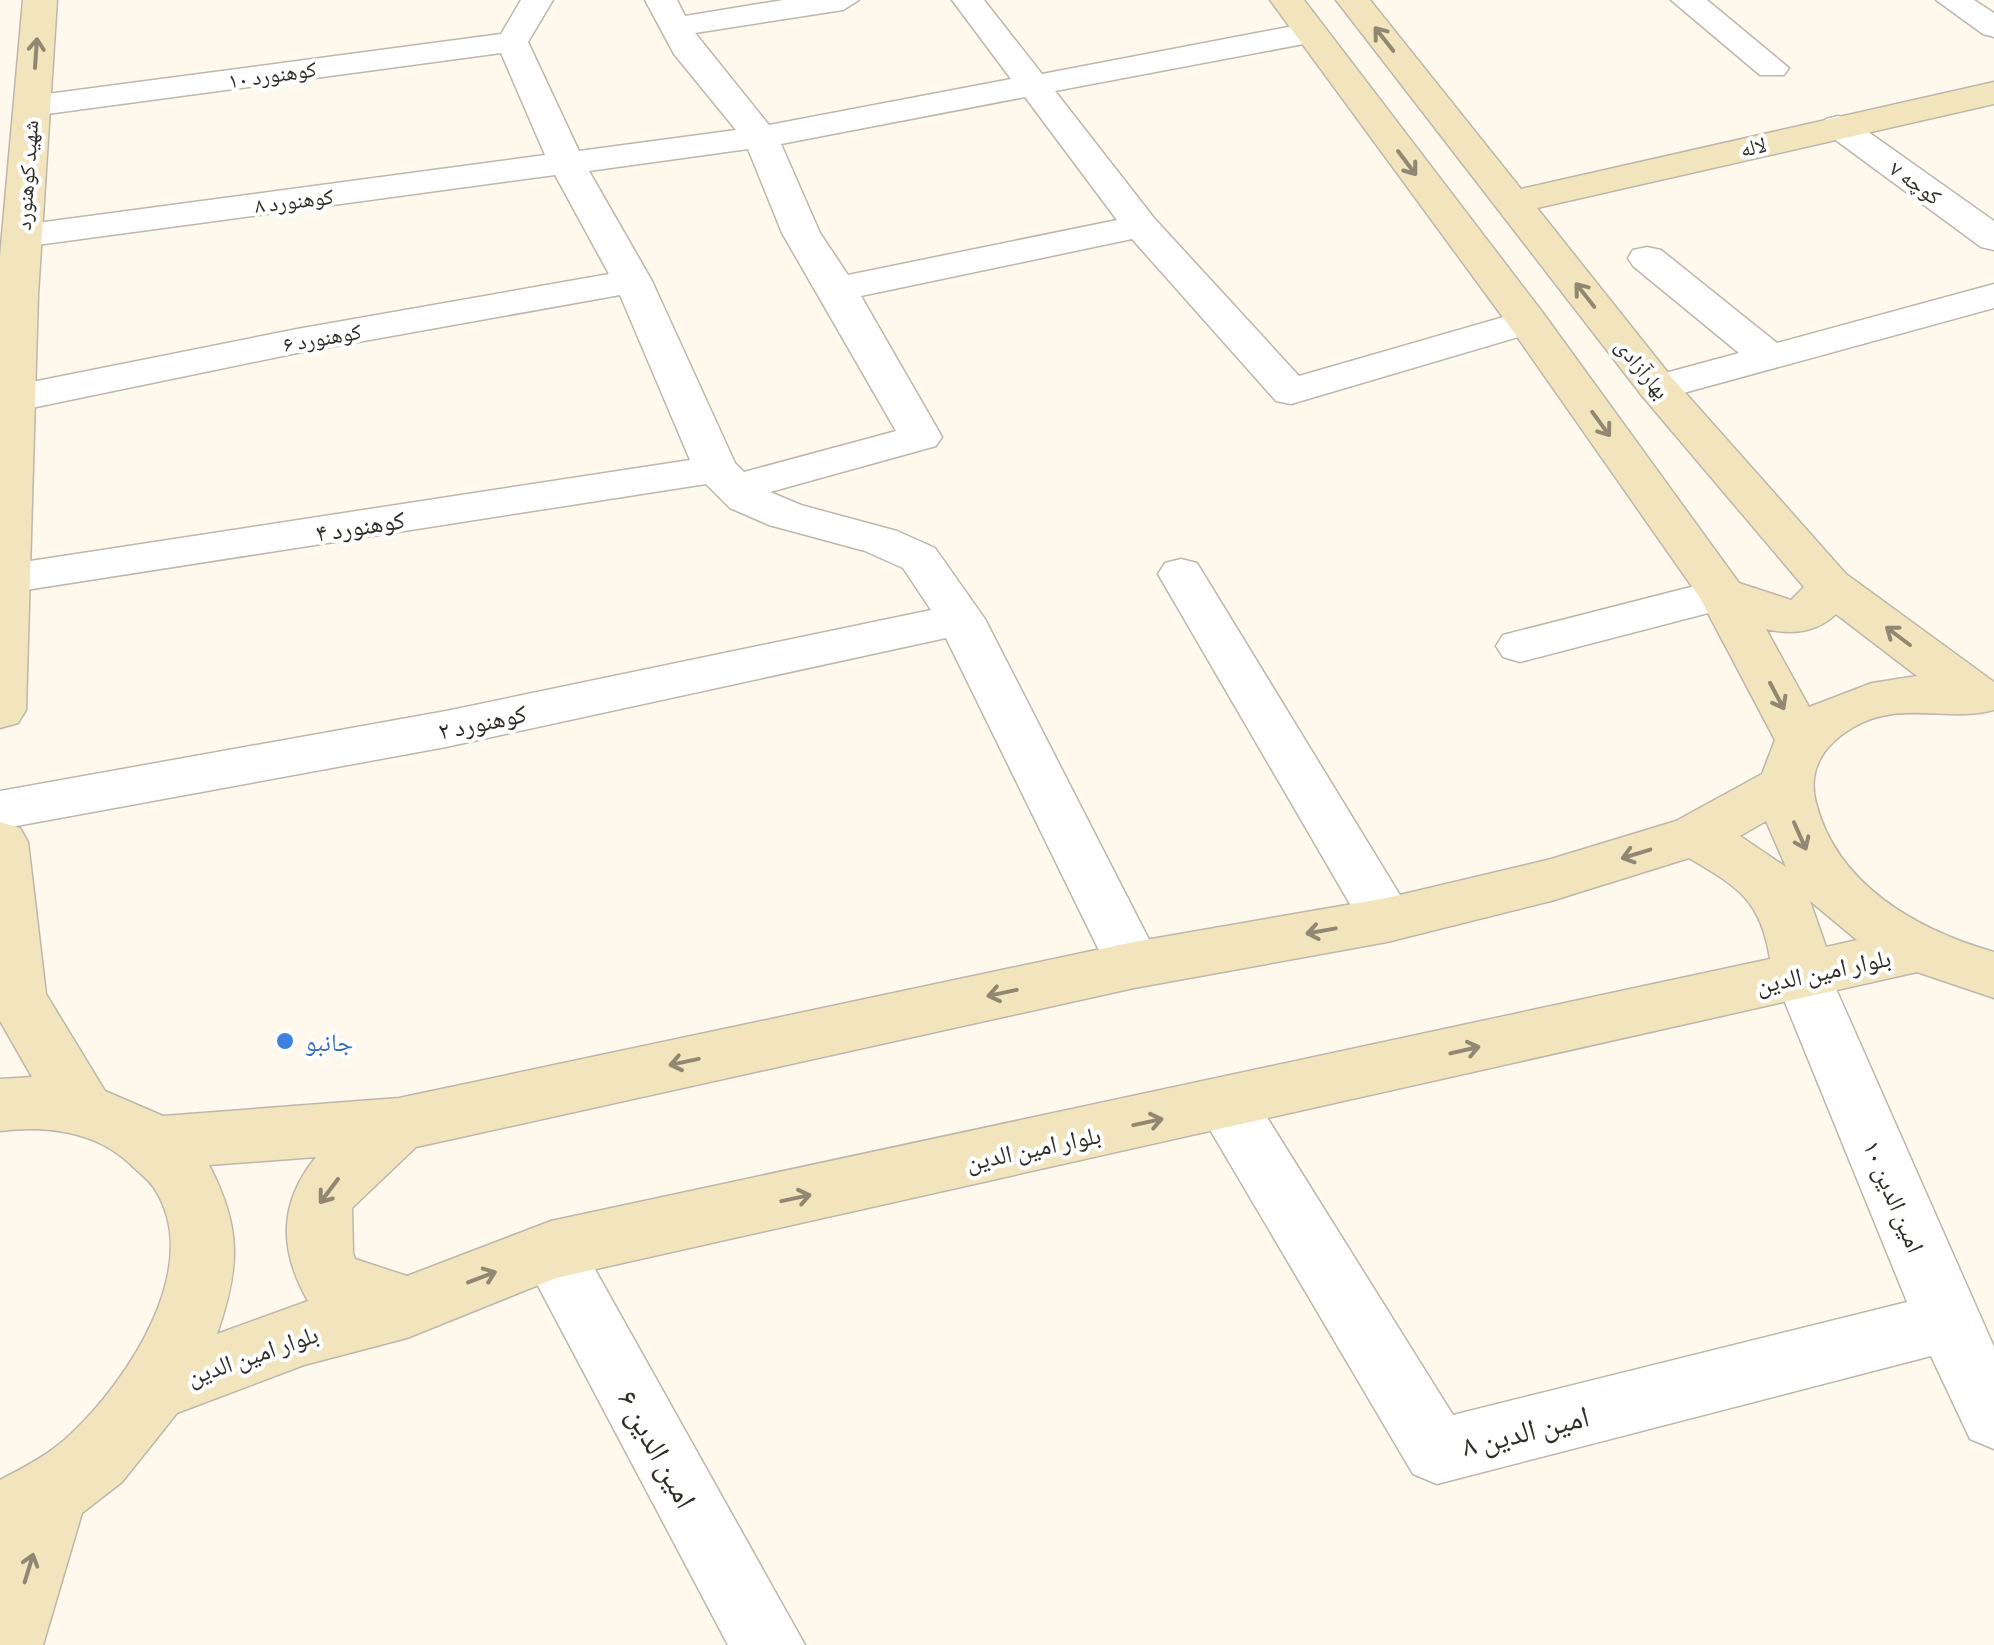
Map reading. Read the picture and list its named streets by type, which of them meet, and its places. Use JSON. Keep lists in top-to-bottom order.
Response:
{
  "streets": {
    "main road": [
      "لاله",
      "شهید کوهنورد",
      "بهارآزادی",
      "بلوار امین الدین"
    ],
    "street": [
      "کوهنورد ۱۰",
      "کوچه ۷",
      "کوهنورد ۸",
      "کوهنورد ۶",
      "کوهنورد ۴",
      "کوهنورد ۲",
      "امین الدین ۱۰",
      "امین الدین ۸",
      "امین الدین ۶"
    ]
  },
  "crossings": [
    ["کوهنورد ۱۰", "شهید کوهنورد"],
    ["لاله", "کوچه ۷"],
    ["لاله", "بهارآزادی"],
    ["شهید کوهنورد", "کوهنورد ۸"],
    ["شهید کوهنورد", "کوهنورد ۶"],
    ["شهید کوهنورد", "کوهنورد ۴"],
    ["بلوار امین الدین", "امین الدین ۱۰"],
    ["بلوار امین الدین", "امین الدین ۸"],
    ["بلوار امین الدین", "امین الدین ۶"],
    ["امین الدین ۱۰", "امین الدین ۸"]
  ],
  "places": ["جانبو"]
}
